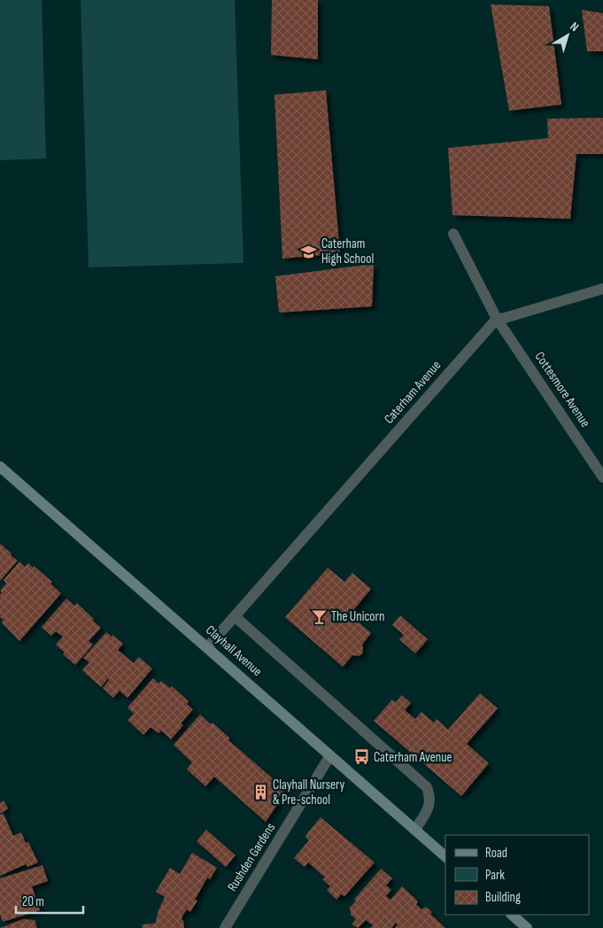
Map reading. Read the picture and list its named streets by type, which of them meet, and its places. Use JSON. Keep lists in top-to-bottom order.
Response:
{
  "streets": {
    "street": [
      "Cottesmore Avenue",
      "Caterham Avenue",
      "Clayhall Avenue",
      "Rushden Gardens"
    ]
  },
  "crossings": [
    ["Cottesmore Avenue", "Caterham Avenue"],
    ["Caterham Avenue", "Clayhall Avenue"],
    ["Clayhall Avenue", "Rushden Gardens"]
  ],
  "places": {
    "school or university": ["Caterham High School"],
    "bar": ["The Unicorn"],
    "bus stop": ["Caterham Avenue"],
    "building": ["Clayhall Nursery & Pre-school"]
  },
  "legend": ["Road", "Park", "Building"],
  "scale_bar": "20 m",
  "north": "top right"
}
